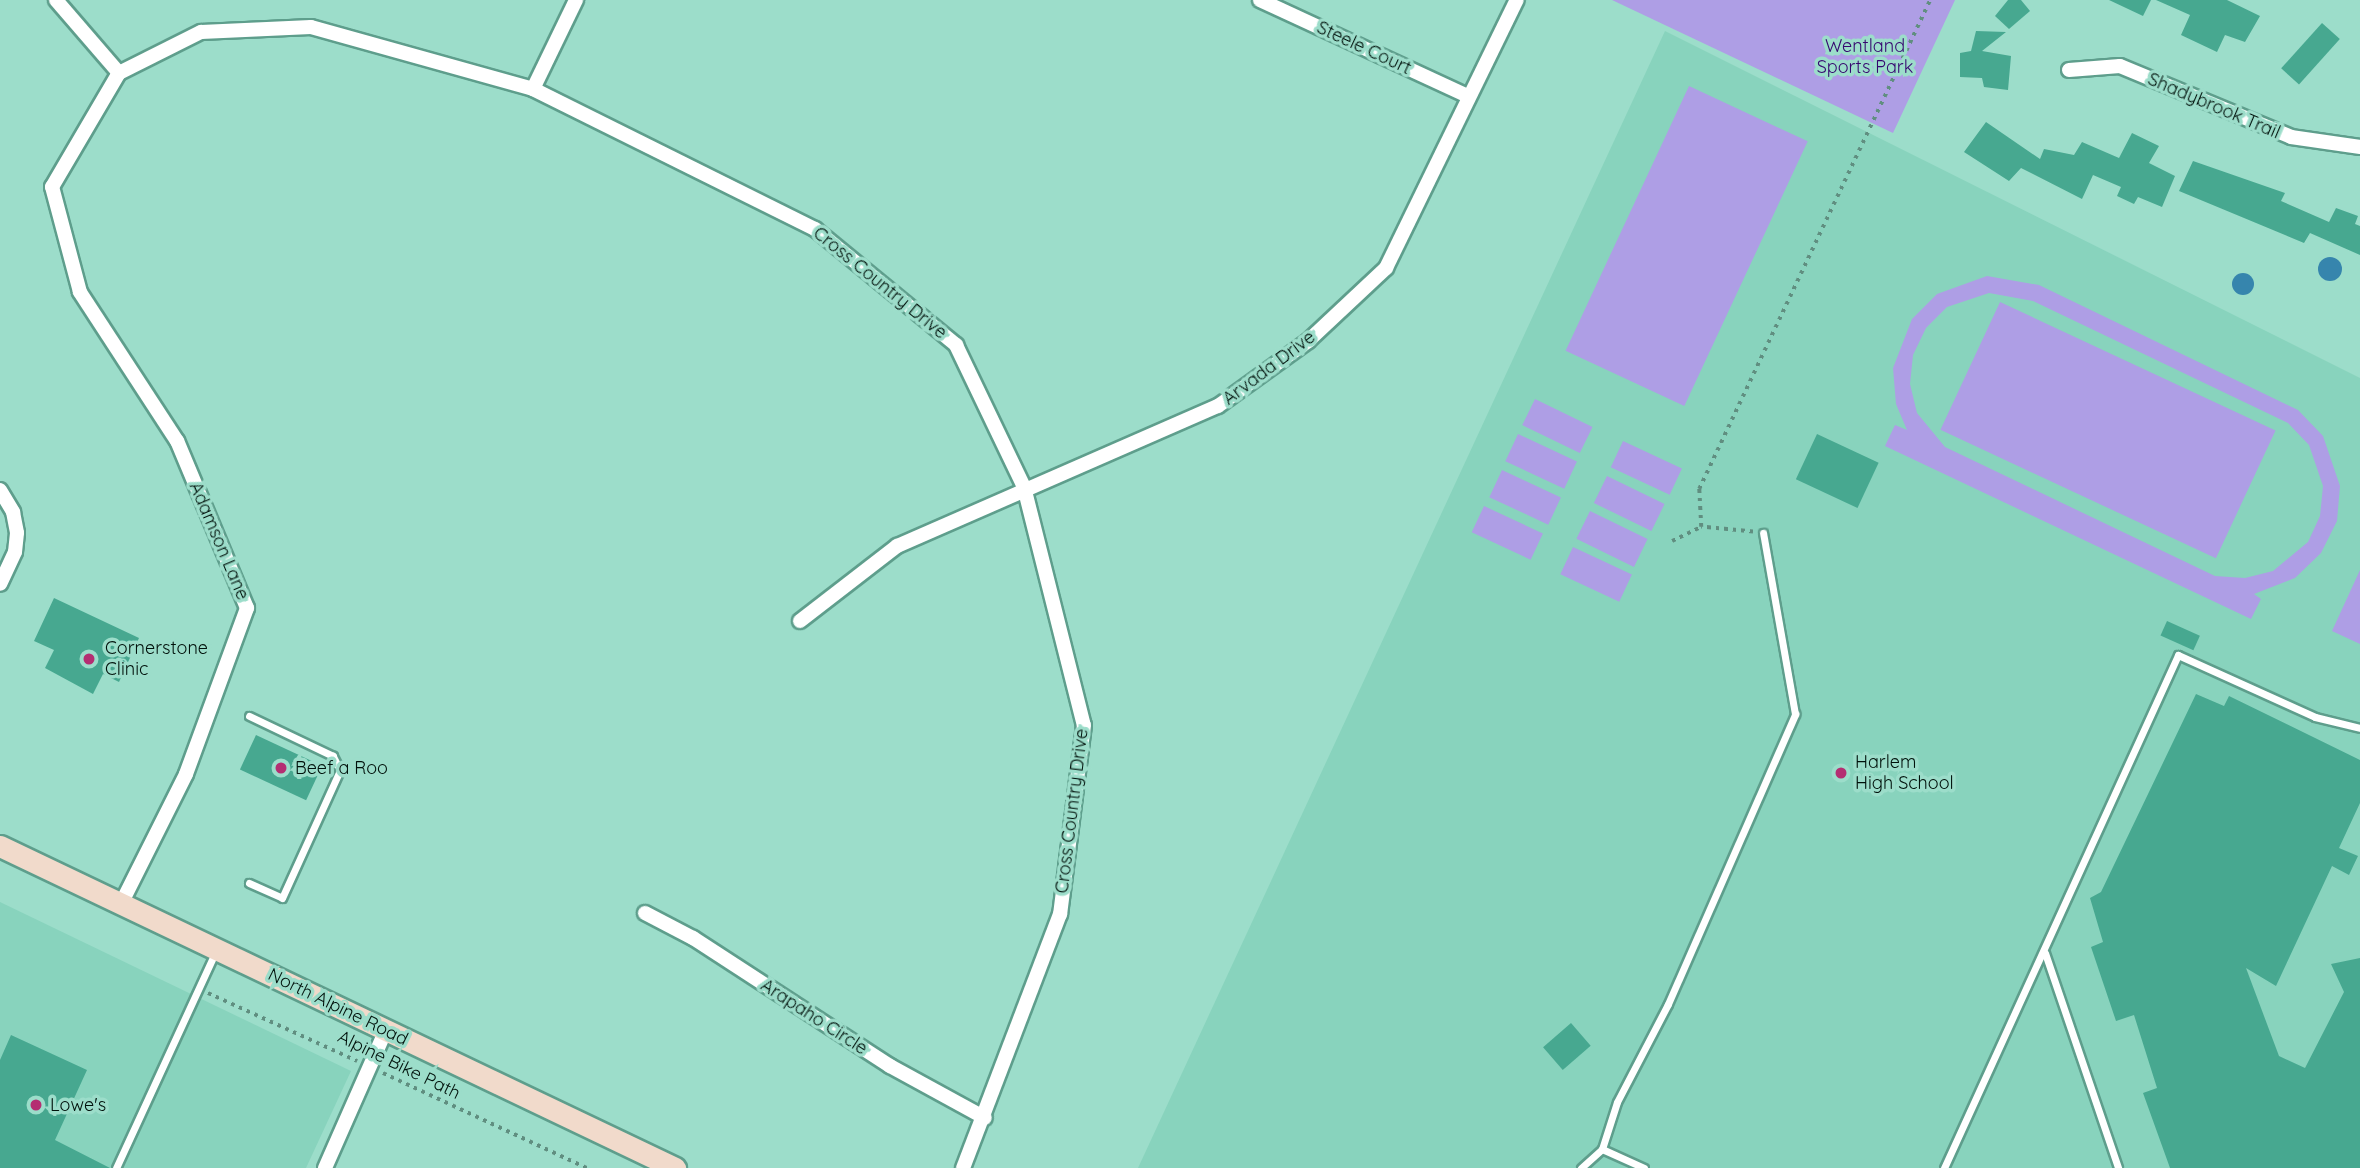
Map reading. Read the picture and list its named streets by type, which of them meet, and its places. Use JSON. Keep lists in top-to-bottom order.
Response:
{
  "streets": {
    "main road": ["North Alpine Road"],
    "street": [
      "Steele Court",
      "Shadybrook Trail",
      "Cross Country Drive",
      "Arvada Drive",
      "Adamson Lane",
      "Arapaho Circle"
    ],
    "path": ["Alpine Bike Path"]
  },
  "crossings": [
    ["Steele Court", "Arvada Drive"],
    ["Cross Country Drive", "Arvada Drive"],
    ["Cross Country Drive", "Adamson Lane"],
    ["Cross Country Drive", "Arapaho Circle"],
    ["Adamson Lane", "North Alpine Road"]
  ],
  "parks": ["Wentland Sports Park"],
  "places": [
    "Cornerstone Clinic",
    "Beef a Roo",
    "Harlem High School",
    "Lowe's"
  ]
}
